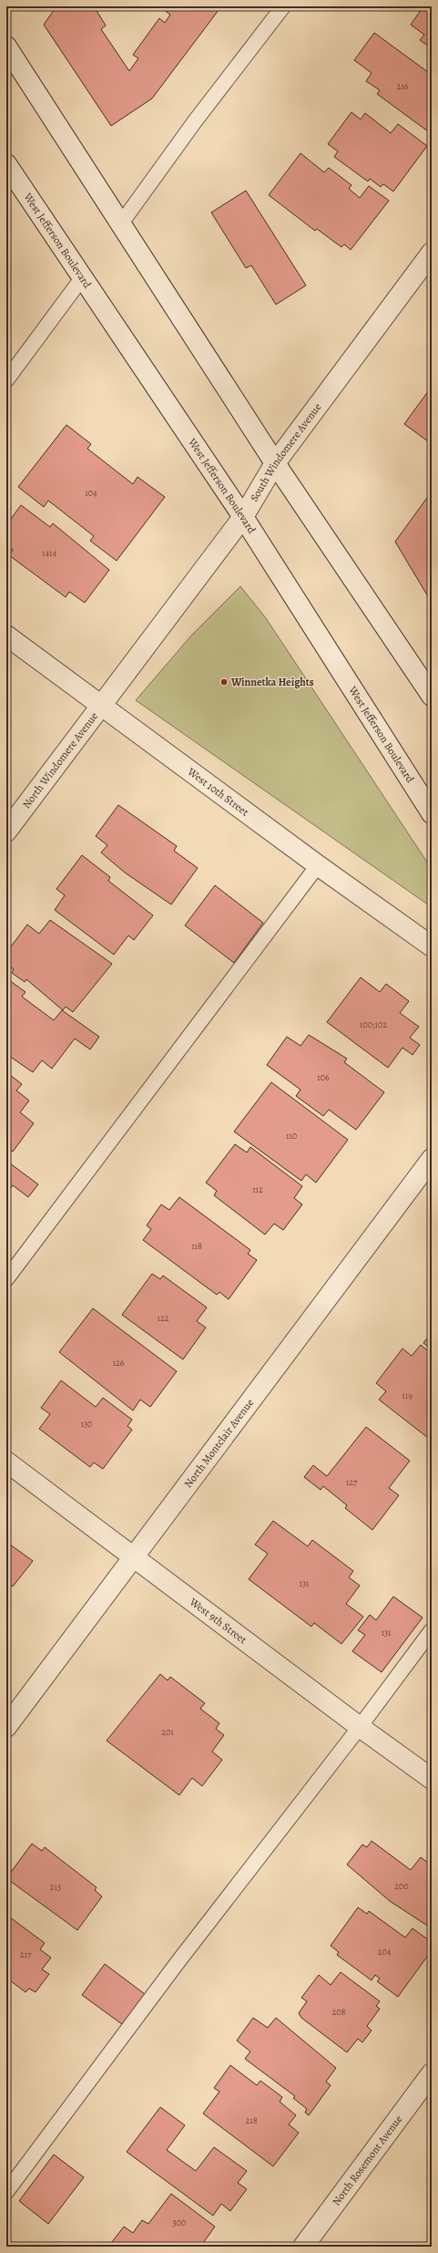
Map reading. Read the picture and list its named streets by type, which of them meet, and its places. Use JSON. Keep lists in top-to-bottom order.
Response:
{
  "streets": {
    "street": [
      "West Jefferson Boulevard",
      "South Windomere Avenue",
      "North Windomere Avenue",
      "West 10th Street",
      "North Montclair Avenue",
      "West 9th Street",
      "North Rosemont Avenue"
    ]
  },
  "crossings": [
    ["West Jefferson Boulevard", "South Windomere Avenue"],
    ["South Windomere Avenue", "North Windomere Avenue"],
    ["South Windomere Avenue", "West 10th Street"],
    ["North Windomere Avenue", "West 10th Street"],
    ["North Montclair Avenue", "West 9th Street"]
  ],
  "places": ["Winnetka Heights"],
  "house_numbers": [
    "216",
    "104",
    "1414",
    "100;102",
    "106",
    "110",
    "112",
    "118",
    "122",
    "126",
    "119",
    "130",
    "127",
    "131",
    "131",
    "201",
    "200",
    "213",
    "204",
    "217",
    "208",
    "218",
    "300"
  ]
}
